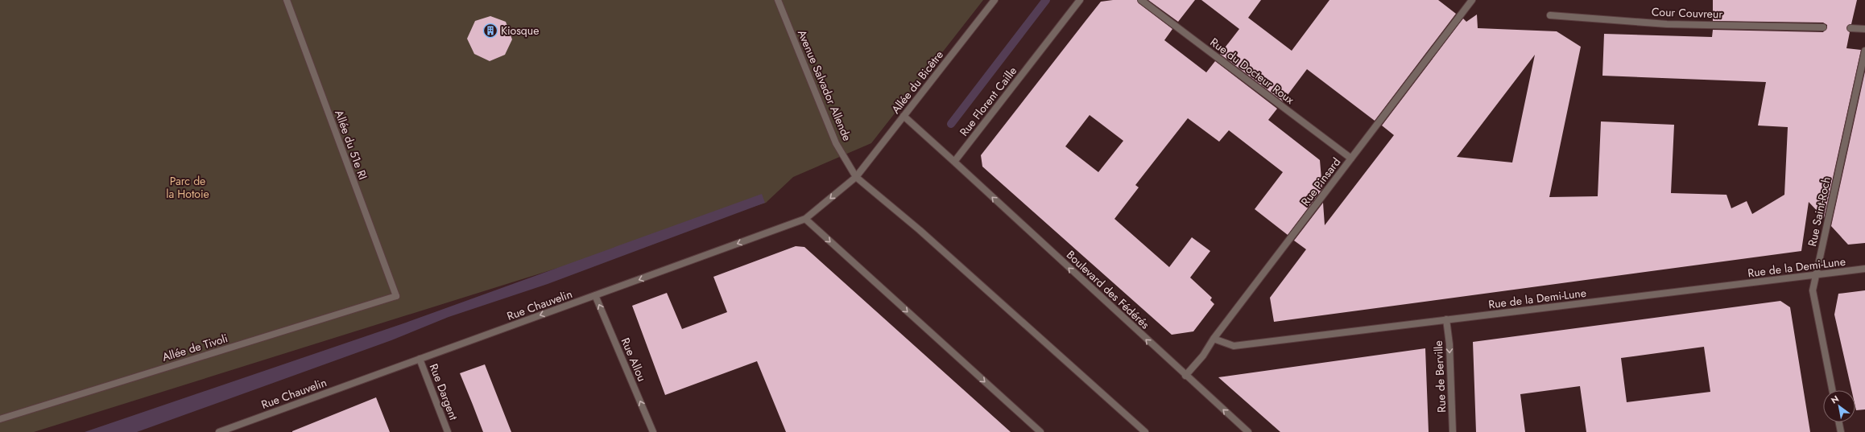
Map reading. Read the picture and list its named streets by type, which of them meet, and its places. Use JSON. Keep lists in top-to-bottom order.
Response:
{
  "streets": {
    "street": [
      "Cour Couvreur",
      "Rue du Docteur Roux",
      "Allée du Bicêtre",
      "Avenue Salvador Allende",
      "Rue Florent Caille",
      "Allée du 51e RI",
      "Rue Pinsard",
      "Rue Saint-Roch",
      "Rue de la Demi-Lune",
      "Boulevard des Fédérés",
      "Rue Chauvelin",
      "Allée de Tivoli",
      "Rue Allou",
      "Rue de Berville",
      "Rue Dargent"
    ]
  },
  "crossings": [
    ["Rue du Docteur Roux", "Rue Pinsard"],
    ["Allée du Bicêtre", "Avenue Salvador Allende"],
    ["Allée du Bicêtre", "Rue Chauvelin"],
    ["Avenue Salvador Allende", "Rue Chauvelin"],
    ["Rue Florent Caille", "Boulevard des Fédérés"],
    ["Allée du 51e RI", "Allée de Tivoli"],
    ["Rue Pinsard", "Rue de la Demi-Lune"],
    ["Rue Pinsard", "Boulevard des Fédérés"],
    ["Rue Saint-Roch", "Rue de la Demi-Lune"],
    ["Rue de la Demi-Lune", "Rue de Berville"],
    ["Rue Chauvelin", "Rue Allou"],
    ["Rue Chauvelin", "Rue Dargent"]
  ],
  "one_way": [
    "Boulevard des Fédérés",
    "Rue Chauvelin",
    "Rue Allou",
    "Rue de Berville"
  ],
  "parks": ["Parc de la Hotoie"],
  "places": {
    "building": ["Kiosque"]
  },
  "north": "top left"
}
